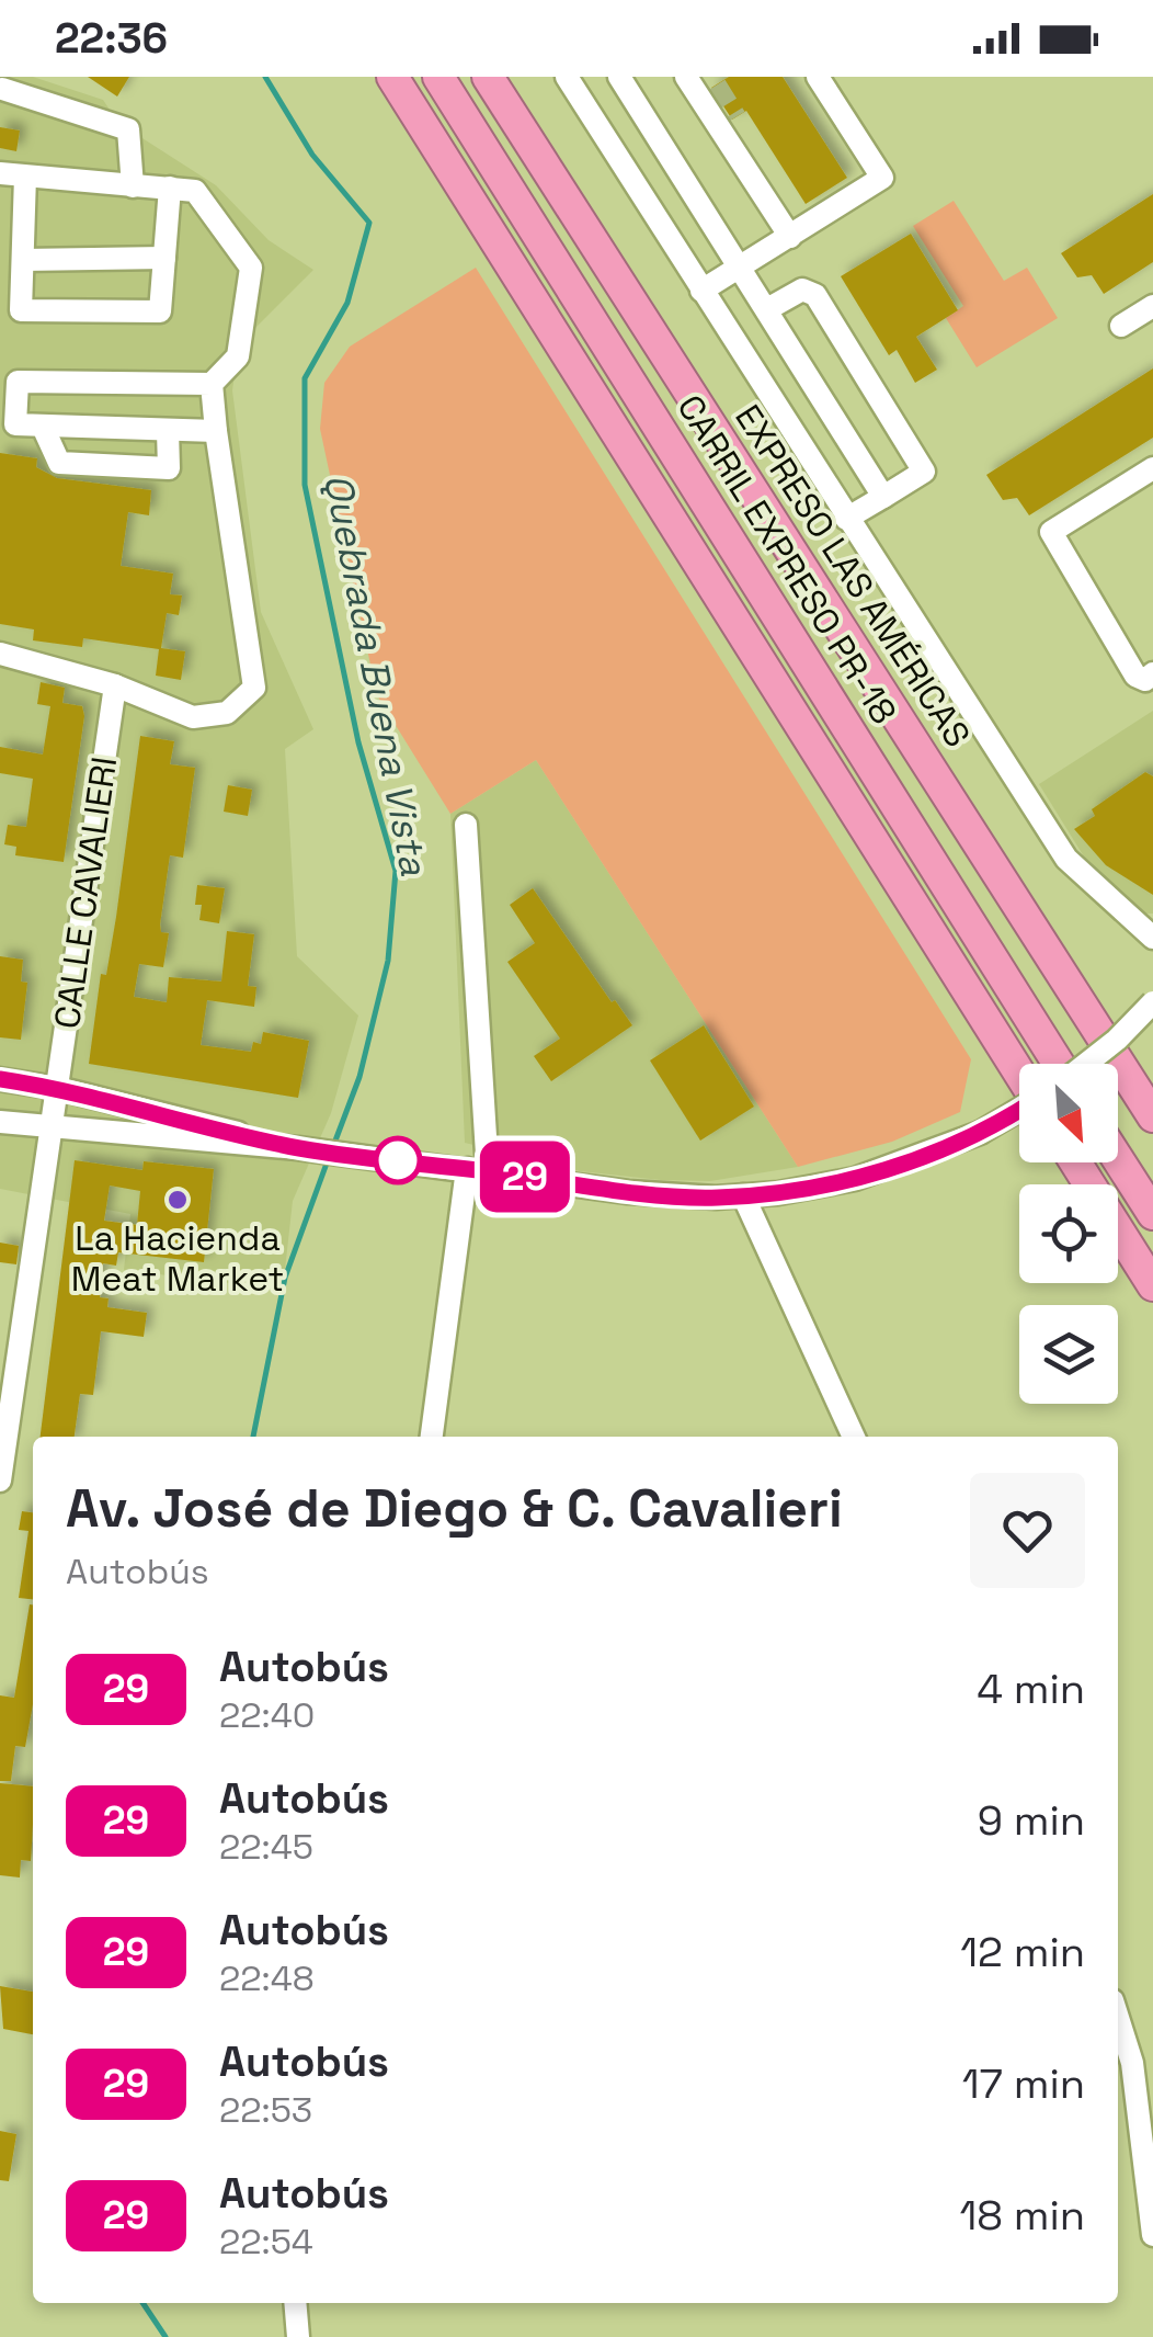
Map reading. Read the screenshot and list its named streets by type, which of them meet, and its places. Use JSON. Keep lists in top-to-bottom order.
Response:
{
  "streets": {
    "highway": ["CARRIL EXPRESO PR-18", "EXPRESO LAS AMÉRICAS"],
    "street": ["CALLE CAVALIERI"]
  },
  "water": ["Quebrada Buena Vista"],
  "places": ["La Hacienda Meat Market"],
  "lines": ["bus line 29"],
  "north": "bottom right",
  "page": {
    "status": "22:36",
    "on_map": "29",
    "heading": ["Av. José de Diego & C. Cavalieri", "Autobús"],
    "list": [
      {
        "mark": "29",
        "name": "Autobús",
        "note": "22:40",
        "value": "4 min"
      },
      {
        "mark": "29",
        "name": "Autobús",
        "note": "22:45",
        "value": "9 min"
      },
      {
        "mark": "29",
        "name": "Autobús",
        "note": "22:48",
        "value": "12 min"
      },
      {
        "mark": "29",
        "name": "Autobús",
        "note": "22:53",
        "value": "17 min"
      },
      {
        "mark": "29",
        "name": "Autobús",
        "note": "22:54",
        "value": "18 min"
      }
    ]
  }
}
